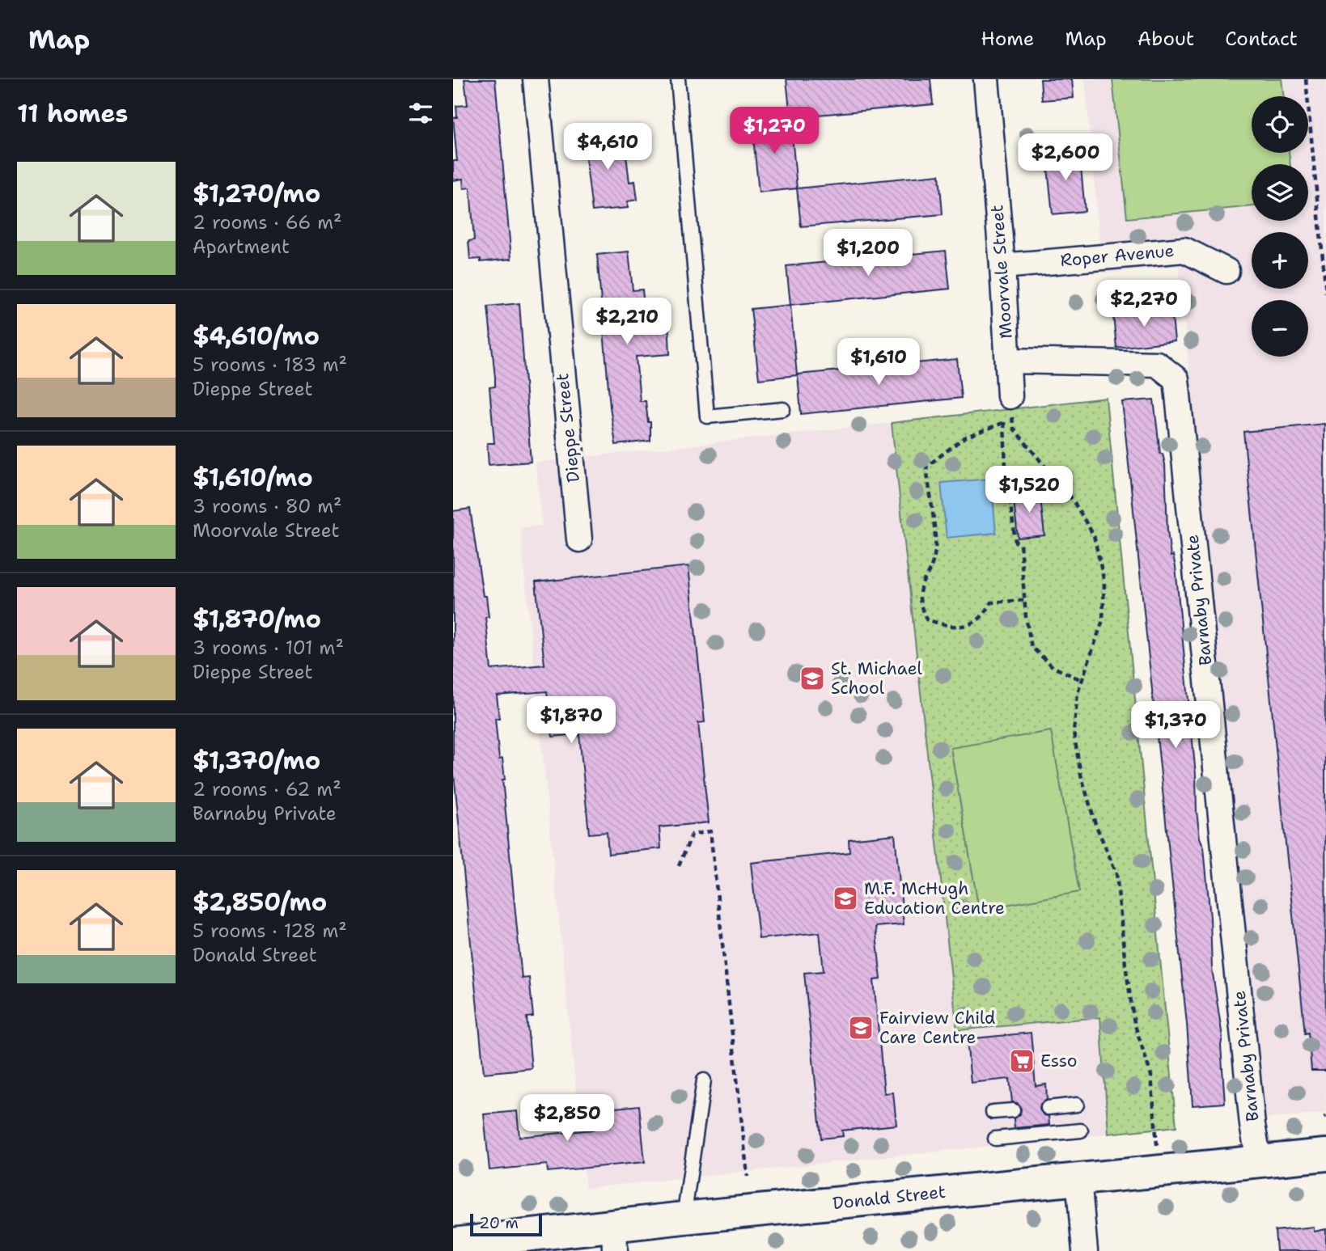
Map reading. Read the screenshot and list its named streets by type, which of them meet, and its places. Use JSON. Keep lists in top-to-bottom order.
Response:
{
  "streets": {
    "street": [
      "Roper Avenue",
      "Moorvale Street",
      "Dieppe Street",
      "Barnaby Private",
      "Donald Street"
    ]
  },
  "crossings": [
    ["Roper Avenue", "Moorvale Street"],
    ["Moorvale Street", "Barnaby Private"],
    ["Barnaby Private", "Donald Street"]
  ],
  "places": {
    "school or university": ["St. Michael School", "M.F. McHugh Education Centre", "Fairview Child Care Centre"],
    "supermarket": ["Esso"]
  },
  "scale_bar": "20 m",
  "page": {
    "header": "Map",
    "nav": [
      "Home",
      "Map",
      "About",
      "Contact"
    ],
    "heading": "11 homes",
    "map_buttons": ["+", "−"],
    "price": [
      "$1,270",
      "$4,610",
      "$2,600",
      "$1,200",
      "$2,270",
      "$2,210",
      "$1,610",
      "$1,520",
      "$1,870",
      "$1,370",
      "$2,850"
    ],
    "list": [
      {
        "name": "$1,270/mo",
        "note": "2 rooms · 66 m² · Apartment"
      },
      {
        "name": "$4,610/mo",
        "note": "5 rooms · 183 m² · Dieppe Street"
      },
      {
        "name": "$1,610/mo",
        "note": "3 rooms · 80 m² · Moorvale Street"
      },
      {
        "name": "$1,870/mo",
        "note": "3 rooms · 101 m² · Dieppe Street"
      },
      {
        "name": "$1,370/mo",
        "note": "2 rooms · 62 m² · Barnaby Private"
      },
      {
        "name": "$2,850/mo",
        "note": "5 rooms · 128 m² · Donald Street"
      }
    ],
    "scale": "20 m"
  }
}
